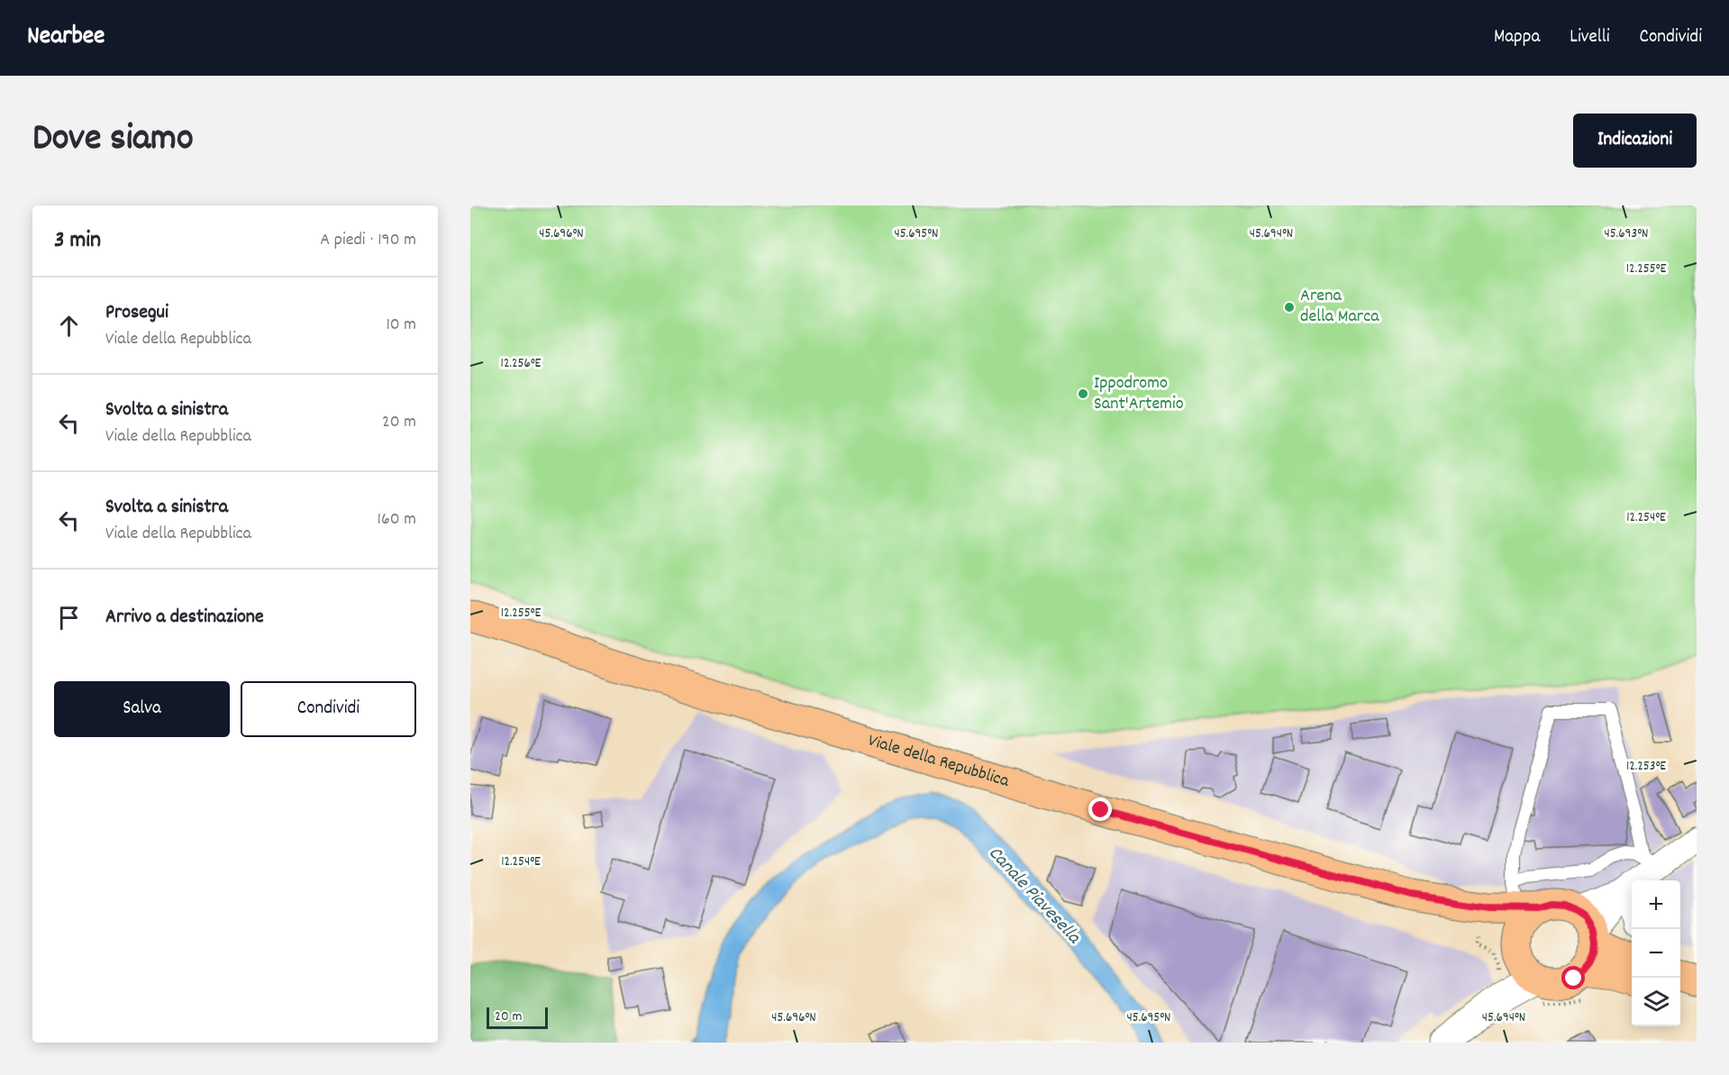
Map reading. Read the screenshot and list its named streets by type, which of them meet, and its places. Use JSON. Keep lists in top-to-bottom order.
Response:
{
  "streets": {
    "main road": ["Viale della Repubblica"]
  },
  "water": ["Canale Piavesella"],
  "places": ["Arena della Marca", "Ippodromo Sant'Artemio"],
  "scale_bar": "20 m",
  "page": {
    "header": "Nearbee",
    "nav": ["Mappa", "Livelli", "Condividi"],
    "title": "Dove siamo",
    "buttons": [
      "Indicazioni",
      ["Salva", "Condividi"]
    ],
    "heading": ["3 min", "A piedi · 190 m"],
    "list": [
      ["Prosegui", "Viale della Repubblica", "10 m"],
      ["Svolta a sinistra", "Viale della Repubblica", "20 m"],
      ["Svolta a sinistra", "Viale della Repubblica", "160 m"],
      "Arrivo a destinazione"
    ],
    "map_buttons": ["+", "−"],
    "scale": "20 m"
  },
  "coordinates": [
    "45.696°N",
    "45.695°N",
    "45.694°N",
    "45.693°N",
    "12.255°E",
    "12.256°E",
    "12.254°E",
    "12.253°E"
  ]
}
